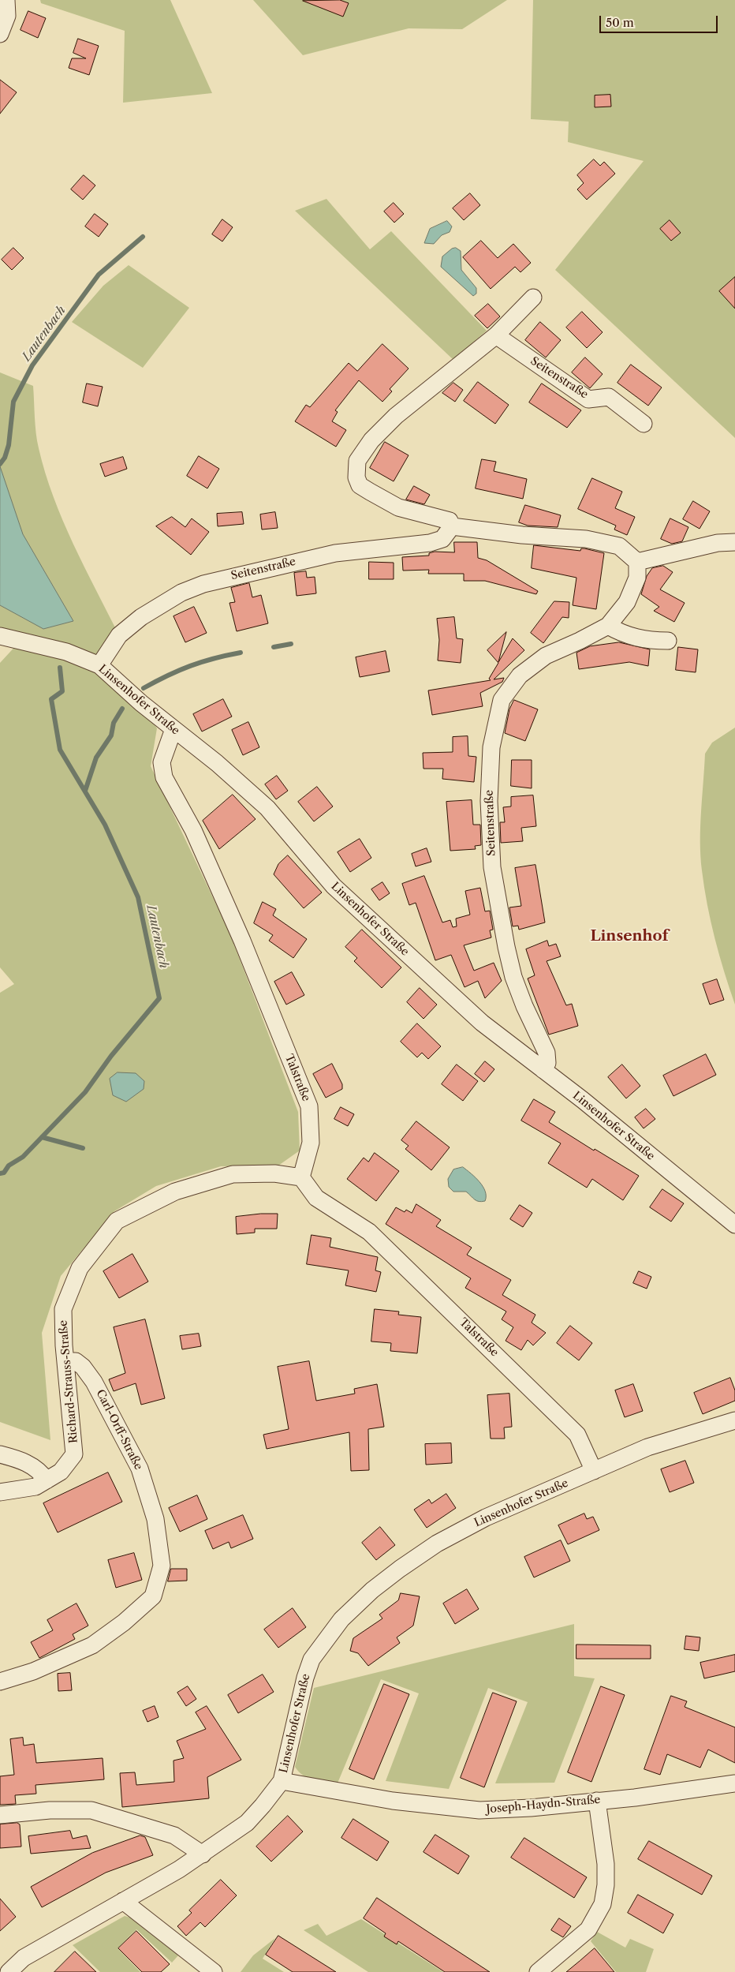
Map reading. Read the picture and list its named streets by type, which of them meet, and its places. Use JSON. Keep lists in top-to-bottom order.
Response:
{
  "streets": {
    "street": [
      "Seitenstraße",
      "Linsenhofer Straße",
      "Talstraße",
      "Richard-Strauss-Straße",
      "Carl-Orff-Straße",
      "Joseph-Haydn-Straße"
    ]
  },
  "crossings": [
    ["Seitenstraße", "Linsenhofer Straße"],
    ["Linsenhofer Straße", "Talstraße"],
    ["Linsenhofer Straße", "Joseph-Haydn-Straße"],
    ["Talstraße", "Richard-Strauss-Straße"],
    ["Richard-Strauss-Straße", "Carl-Orff-Straße"]
  ],
  "districts": ["Linsenhof"],
  "water": ["Lautenbach"],
  "scale_bar": "50 m"
}
